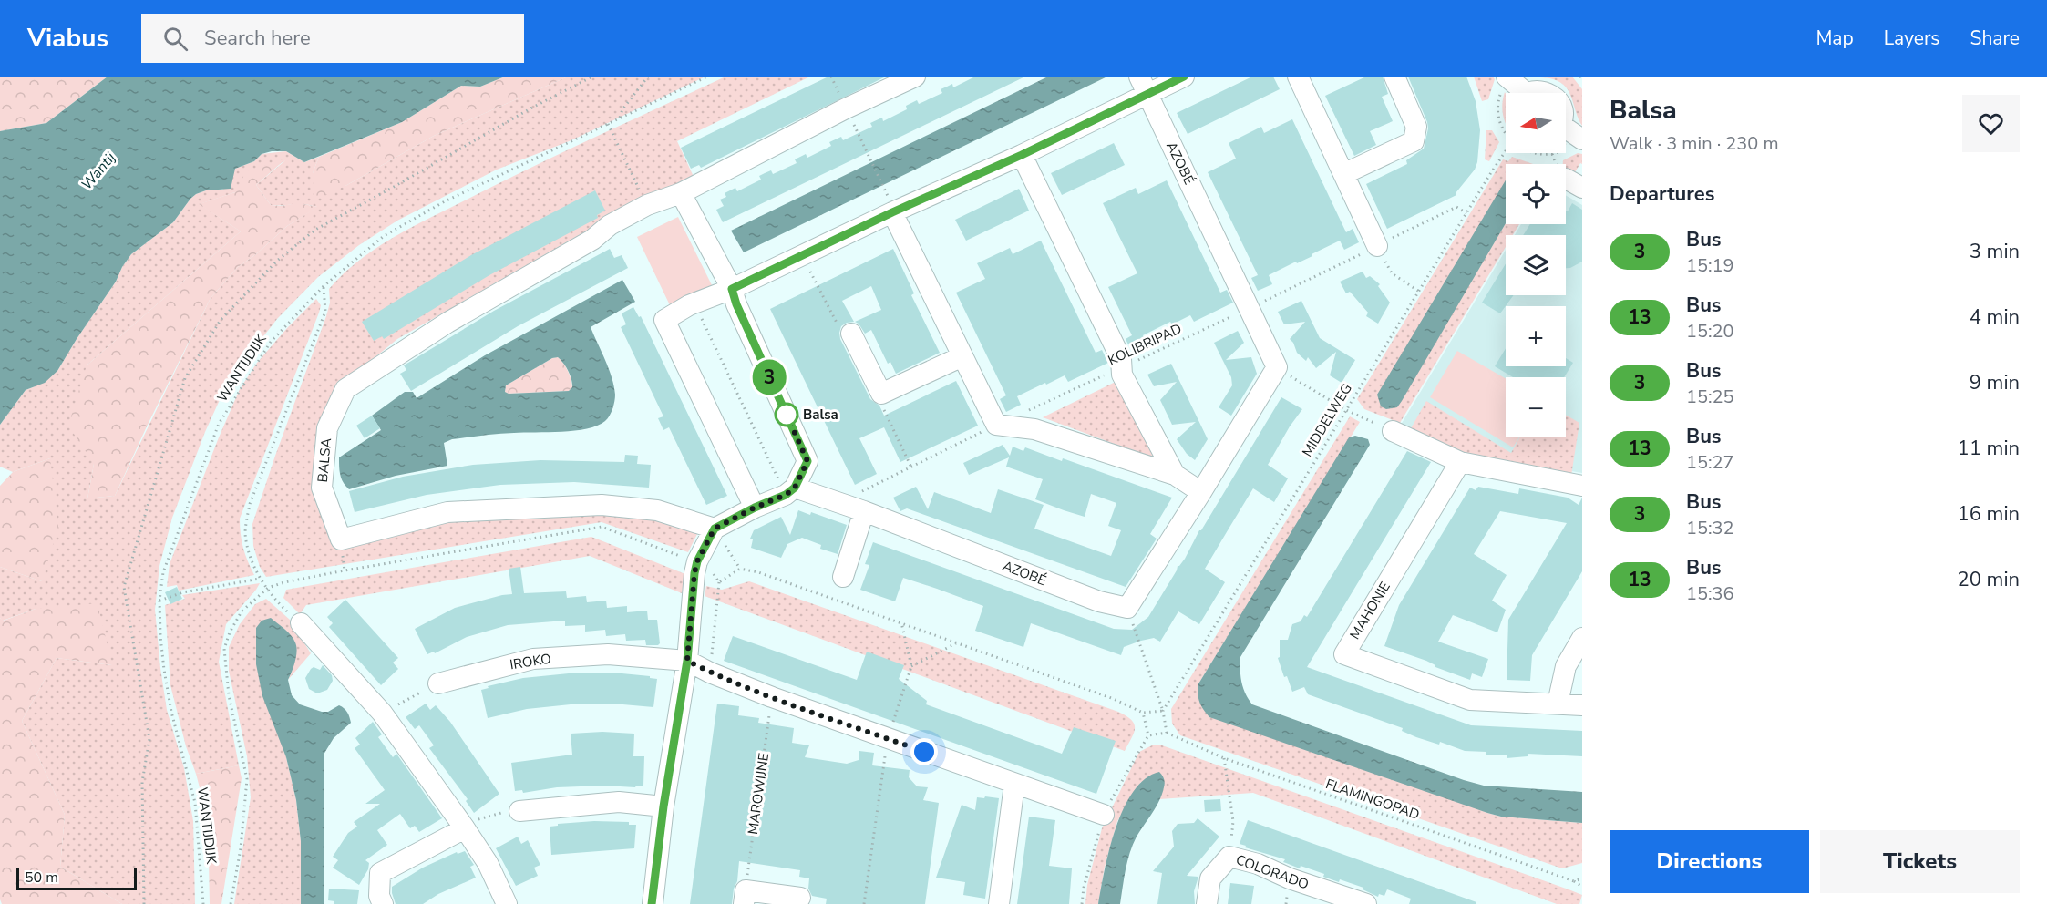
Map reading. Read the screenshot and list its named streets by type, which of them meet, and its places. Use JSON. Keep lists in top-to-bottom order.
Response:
{
  "streets": {
    "street": [
      "AZOBÉ",
      "BALSA",
      "MAHONIE",
      "IROKO",
      "COLORADO"
    ],
    "path": [
      "KOLIBRIPAD",
      "WANTIJDIJK",
      "MIDDELWEG",
      "MAROWIJNE",
      "FLAMINGOPAD"
    ]
  },
  "crossings": [
    ["AZOBÉ", "KOLIBRIPAD"],
    ["KOLIBRIPAD", "MIDDELWEG"]
  ],
  "water": ["Wantij"],
  "places": ["Balsa"],
  "lines": ["bus line 3"],
  "scale_bar": "50 m",
  "north": "left",
  "page": {
    "header": "Viabus",
    "search": "Search here",
    "nav": ["Map", "Layers", "Share"],
    "on_map": "3",
    "heading": [
      ["Balsa", "Walk · 3 min · 230 m"],
      "Departures"
    ],
    "map_buttons": ["+", "−"],
    "list": [
      {
        "mark": "3",
        "name": "Bus",
        "note": "15:19",
        "value": "3 min"
      },
      {
        "mark": "13",
        "name": "Bus",
        "note": "15:20",
        "value": "4 min"
      },
      {
        "mark": "3",
        "name": "Bus",
        "note": "15:25",
        "value": "9 min"
      },
      {
        "mark": "13",
        "name": "Bus",
        "note": "15:27",
        "value": "11 min"
      },
      {
        "mark": "3",
        "name": "Bus",
        "note": "15:32",
        "value": "16 min"
      },
      {
        "mark": "13",
        "name": "Bus",
        "note": "15:36",
        "value": "20 min"
      }
    ],
    "buttons": ["Directions", "Tickets"],
    "scale": "50 m"
  }
}
